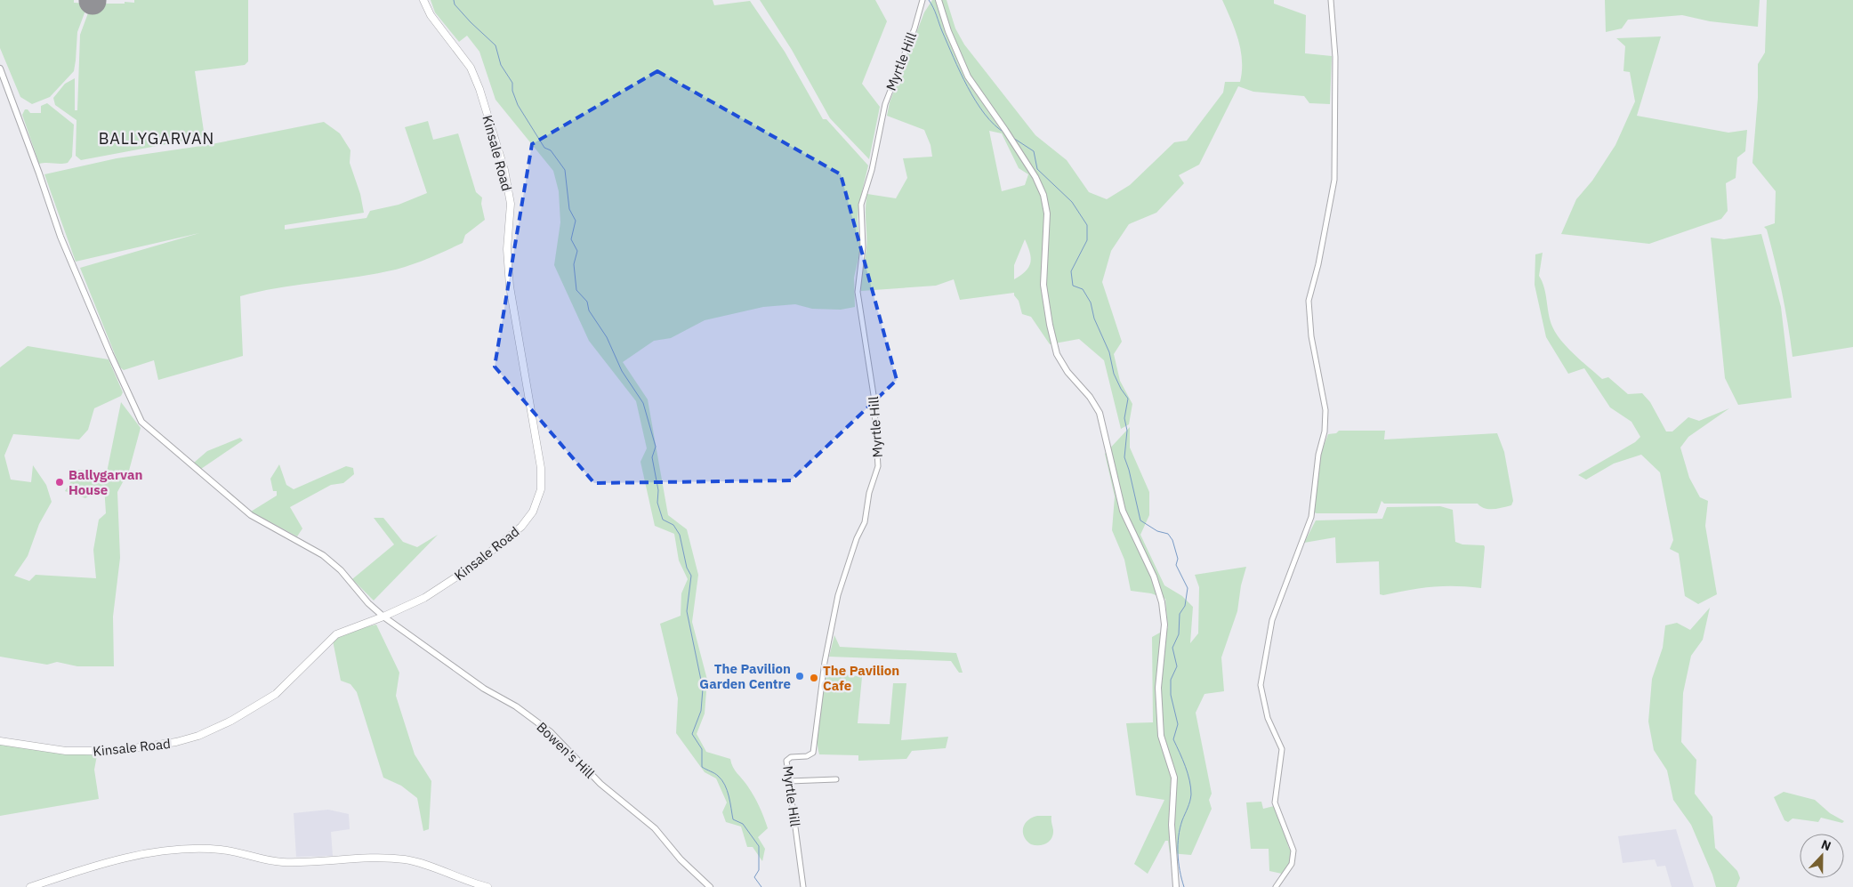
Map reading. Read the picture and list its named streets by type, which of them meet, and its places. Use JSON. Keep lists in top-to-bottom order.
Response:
{
  "streets": {
    "main road": ["Kinsale Road"],
    "street": ["Myrtle Hill", "Bowen's Hill"]
  },
  "crossings": [
    ["Kinsale Road", "Bowen's Hill"]
  ],
  "districts": ["BALLYGARVAN"],
  "places": ["Ballygarvan House", "The Pavilion Garden Centre", "The Pavilion Cafe"],
  "north": "top"
}
